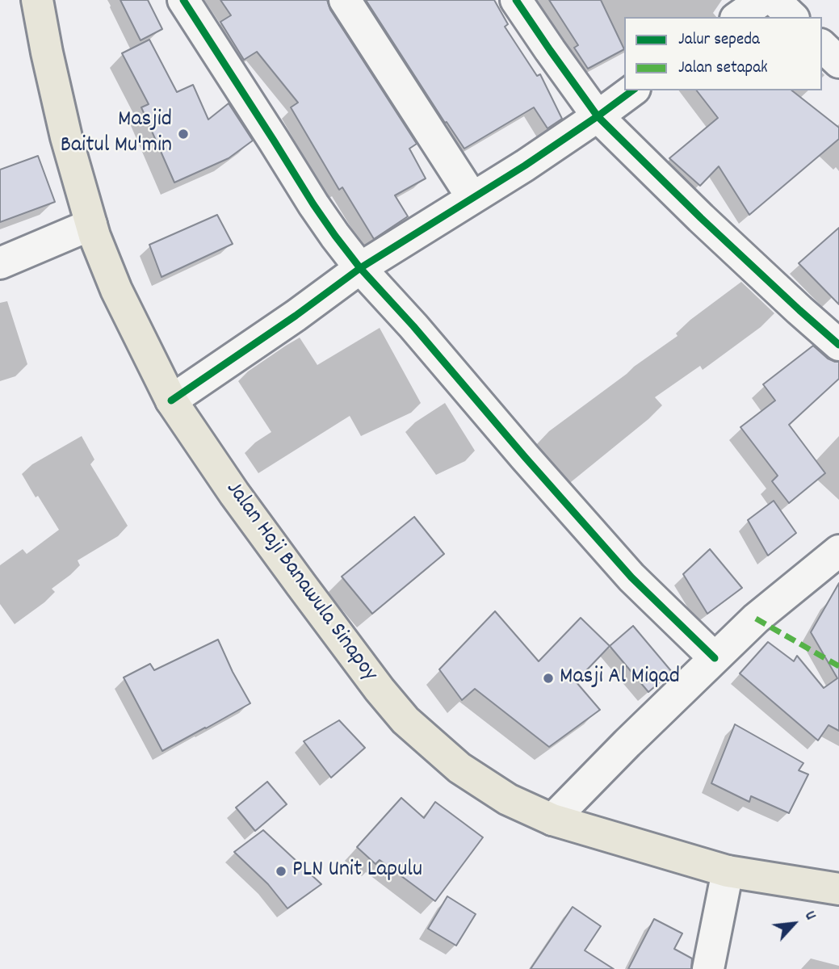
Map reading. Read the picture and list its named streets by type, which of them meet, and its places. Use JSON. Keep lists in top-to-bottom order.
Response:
{
  "streets": {
    "highway": ["Jalan Haji Banawula Sinapoy"]
  },
  "places": ["Masjid Baitul Mu'min", "Masji Al Miqad", "PLN Unit Lapulu"],
  "legend": ["Jalur sepeda", "Jalan setapak"],
  "north": "top right"
}
